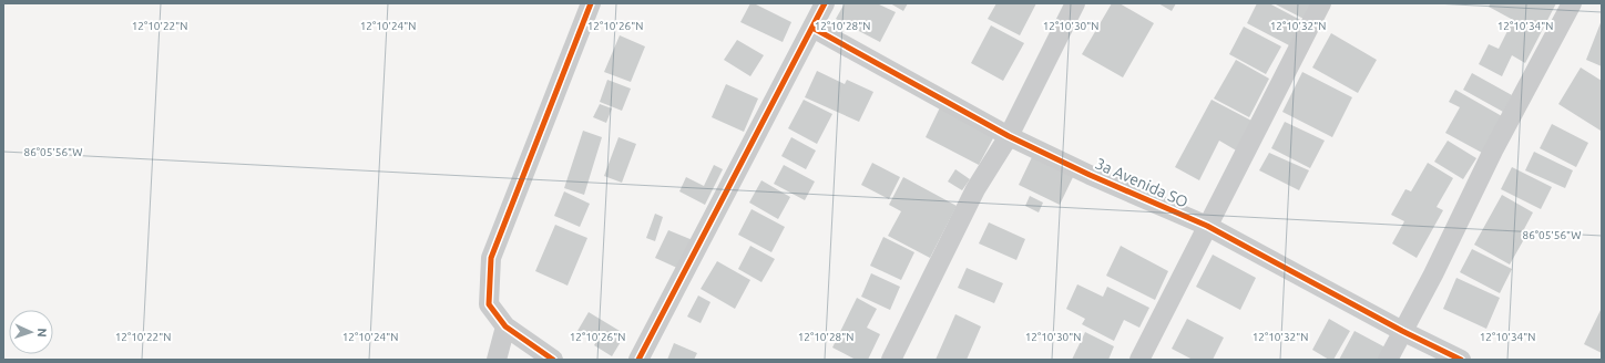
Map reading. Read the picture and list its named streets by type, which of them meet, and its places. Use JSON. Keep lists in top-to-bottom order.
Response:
{
  "streets": {
    "street": ["3a Avenida SO"]
  },
  "north": "right",
  "coordinates": [
    "12°10'32\"N",
    "12°10'22\"N",
    "12°10'24\"N",
    "12°10'26\"N",
    "12°10'28\"N",
    "12°10'30\"N",
    "12°10'34\"N",
    "86°05'56\"W"
  ]
}
